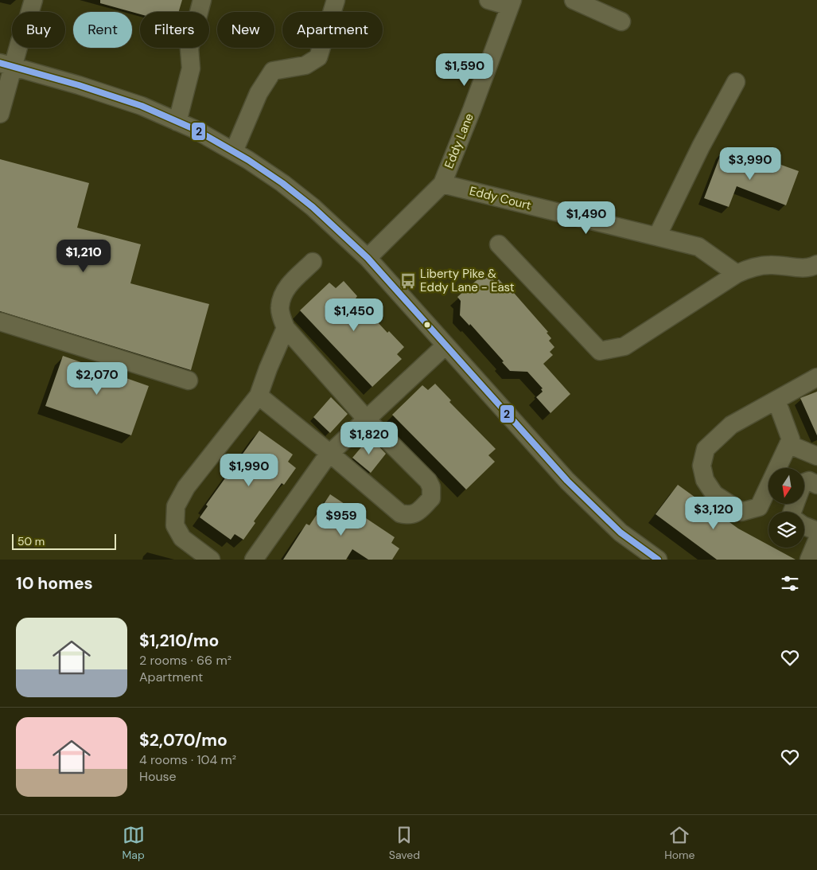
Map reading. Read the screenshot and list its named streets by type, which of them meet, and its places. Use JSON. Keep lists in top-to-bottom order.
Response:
{
  "streets": {
    "street": ["Eddy Lane", "Eddy Court"]
  },
  "crossings": [
    ["Eddy Lane", "Eddy Court"]
  ],
  "places": {
    "bus stop": ["Liberty Pike & Eddy Lane - East"]
  },
  "lines": ["transit line 2"],
  "scale_bar": "50 m",
  "north": "bottom",
  "page": {
    "chip": [
      "Buy",
      "Rent",
      "Filters",
      "New",
      "Apartment"
    ],
    "price": [
      "$1,590",
      "$3,990",
      "$1,490",
      "$1,210",
      "$1,450",
      "$2,070",
      "$1,820",
      "$1,990",
      "$3,120",
      "$959"
    ],
    "scale": "50 m",
    "heading": "10 homes",
    "list": [
      {
        "name": "$1,210/mo",
        "note": "2 rooms · 66 m² · Apartment"
      },
      {
        "name": "$2,070/mo",
        "note": "4 rooms · 104 m² · House"
      }
    ],
    "tabs": ["Map", "Saved", "Home"]
  }
}
